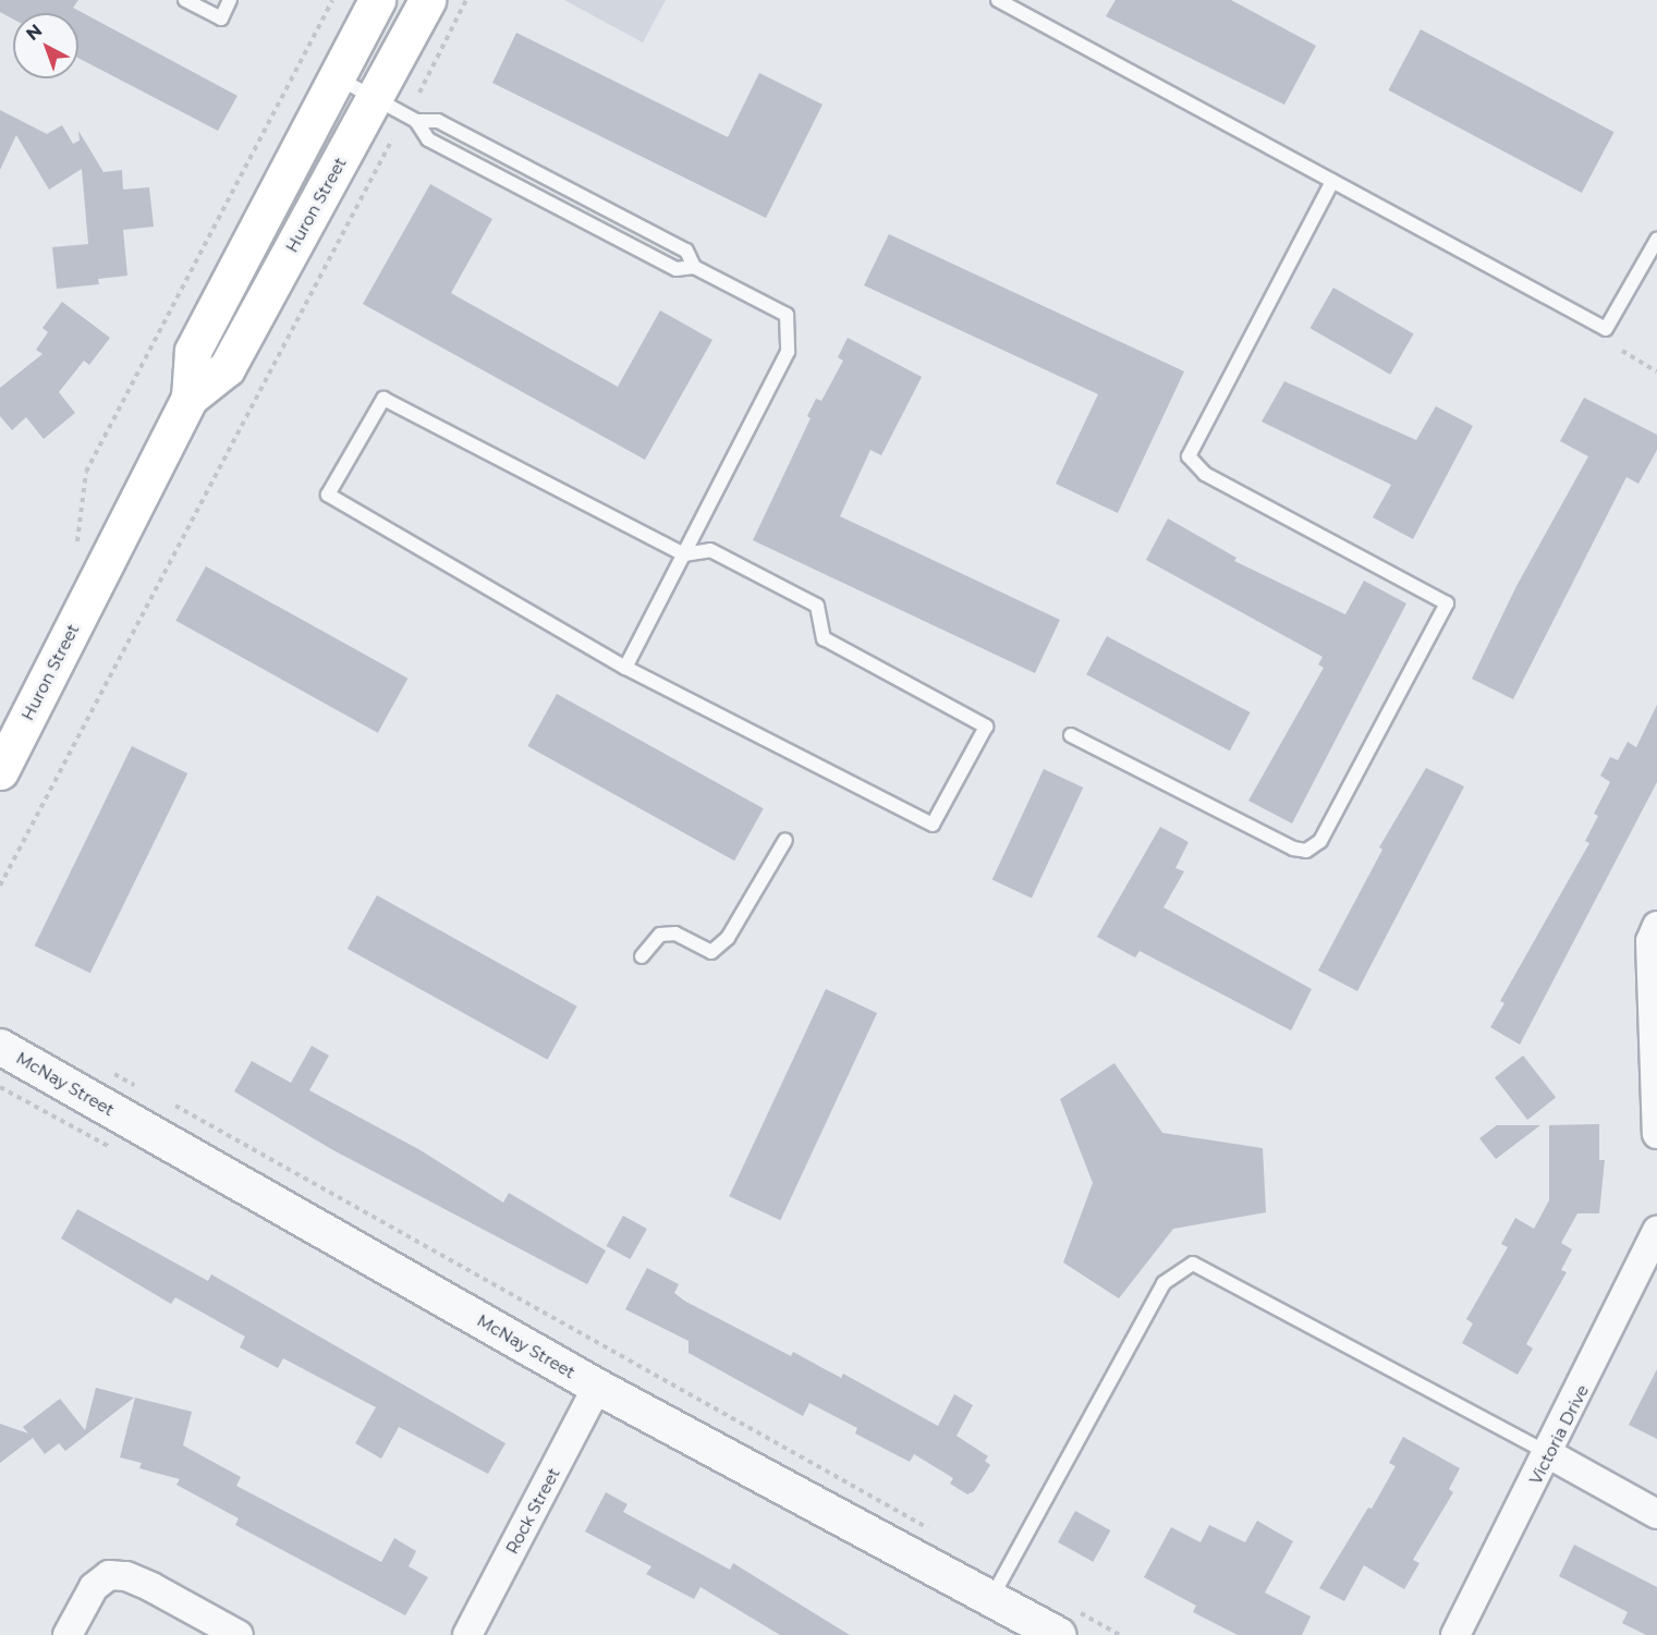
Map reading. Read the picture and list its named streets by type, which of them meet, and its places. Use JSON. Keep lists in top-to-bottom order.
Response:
{
  "streets": {
    "main road": ["Huron Street"],
    "street": ["McNay Street", "Victoria Drive", "Rock Street"]
  },
  "crossings": [
    ["McNay Street", "Rock Street"]
  ],
  "north": "top left"
}
